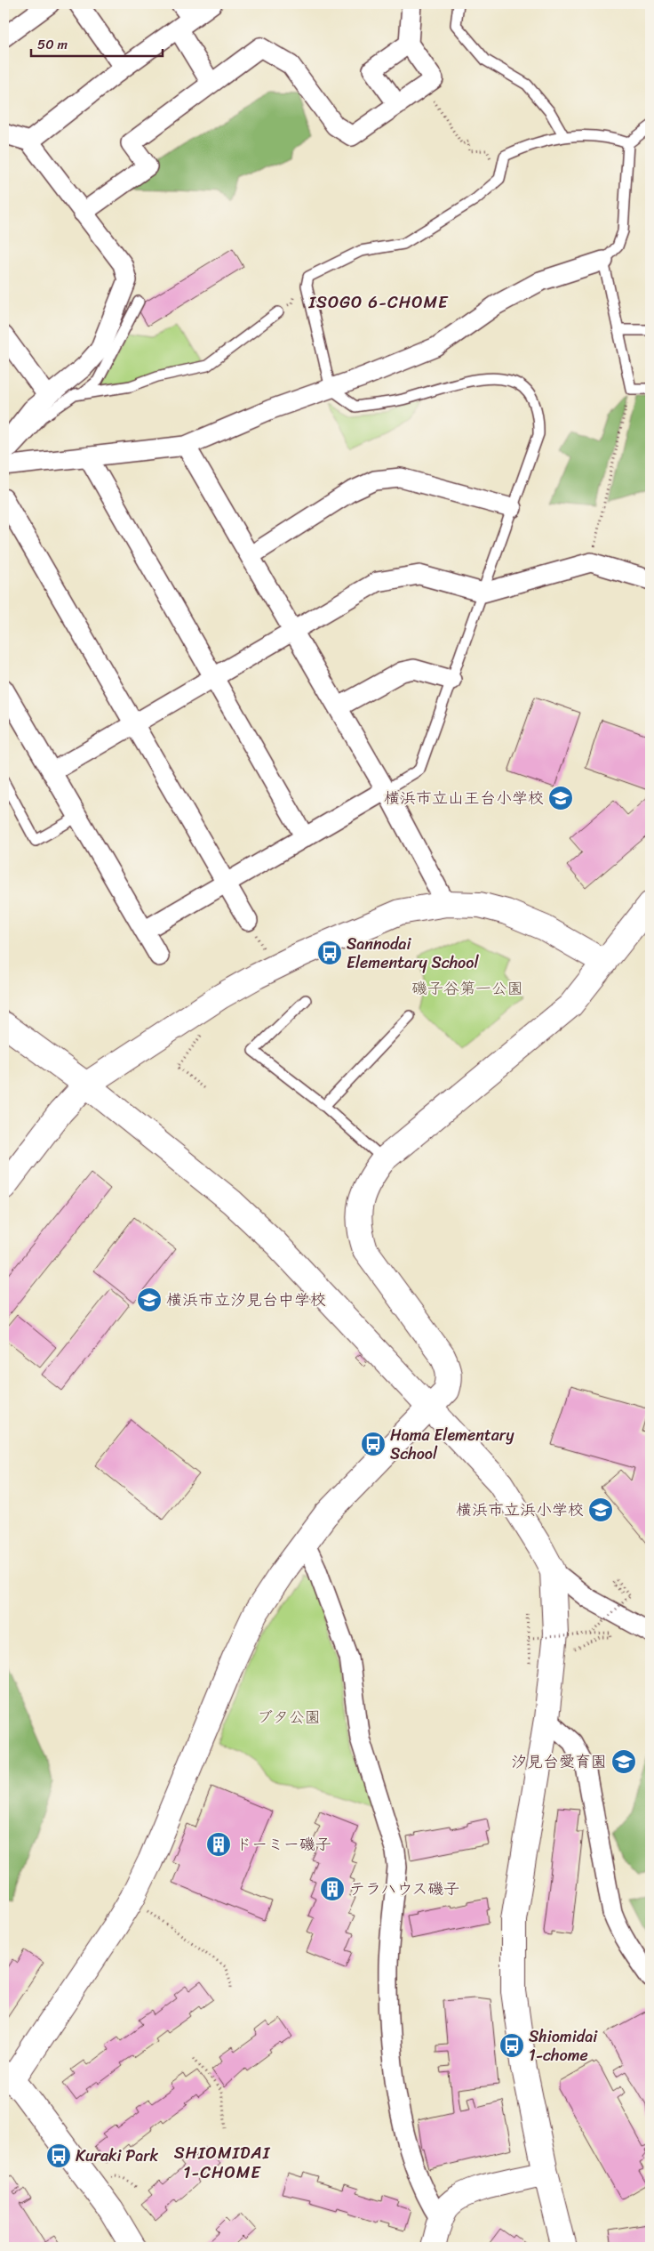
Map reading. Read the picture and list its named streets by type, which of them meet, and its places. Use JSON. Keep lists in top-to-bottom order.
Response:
{
  "districts": ["ISOGO 6-CHOME", "SHIOMIDAI 1-CHOME"],
  "parks": ["磯子谷第一公園", "ブタ公園"],
  "places": {
    "school or university": [
      "横浜市立山王台小学校",
      "横浜市立汐見台中学校",
      "横浜市立浜小学校",
      "汐見台愛育園"
    ],
    "bus stop": [
      "Sannodai Elementary School",
      "Hama Elementary School",
      "Shiomidai 1-chome",
      "Kuraki Park"
    ],
    "building": ["ドーミー磯子", "テラハウス磯子"]
  },
  "scale_bar": "50 m"
}
